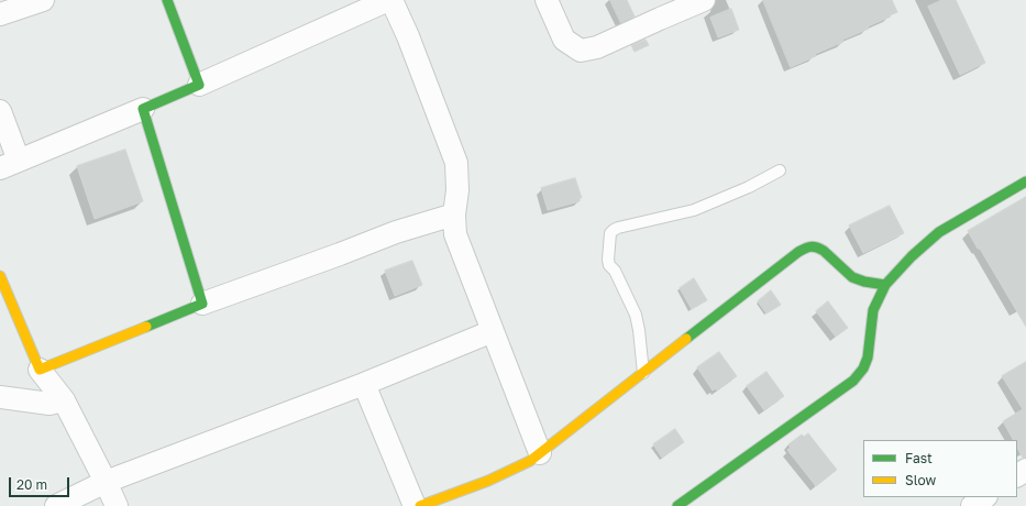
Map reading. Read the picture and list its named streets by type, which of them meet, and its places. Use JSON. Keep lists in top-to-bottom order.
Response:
{
  "legend": ["Fast", "Slow"],
  "scale_bar": "20 m"
}
